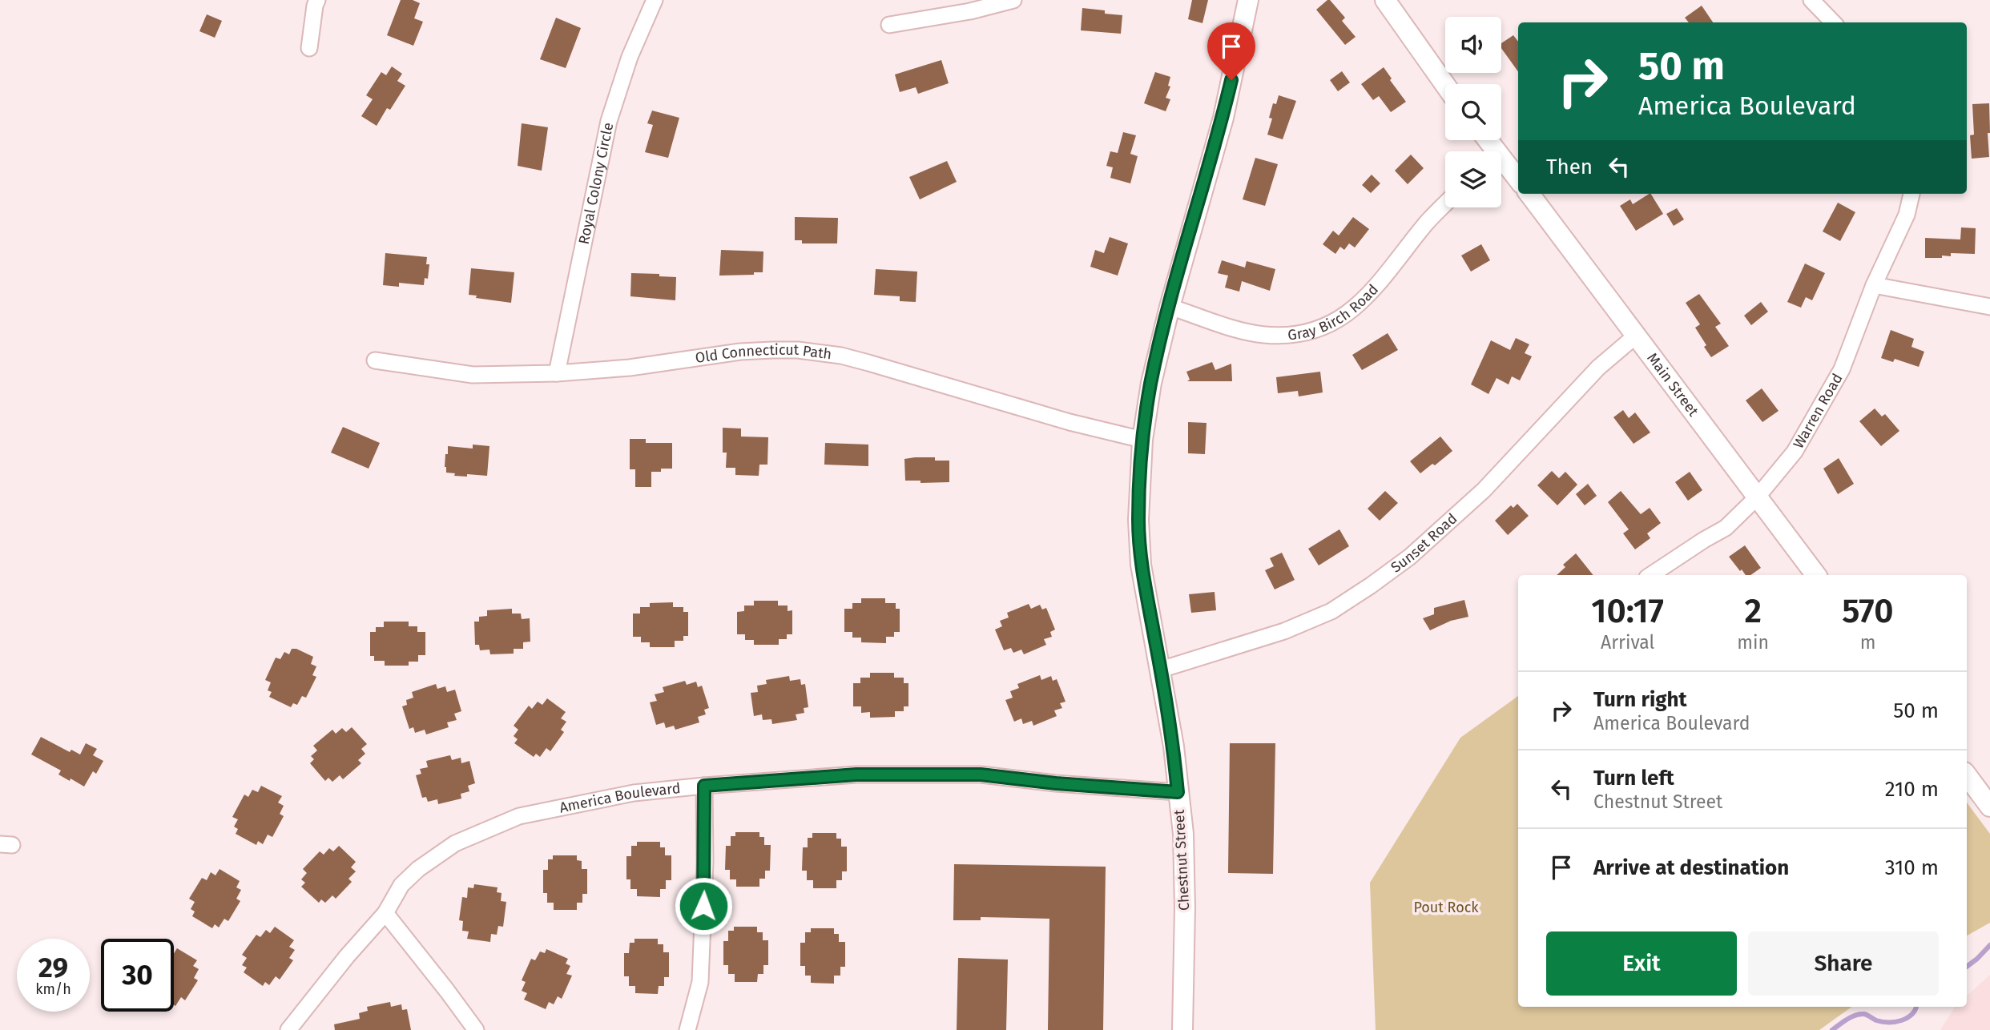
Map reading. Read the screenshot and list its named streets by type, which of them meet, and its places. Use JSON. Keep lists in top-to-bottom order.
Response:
{
  "streets": {
    "main road": ["Main Street", "Chestnut Street"],
    "street": [
      "Royal Colony Circle",
      "Gray Birch Road",
      "Old Connecticut Path",
      "Warren Road",
      "Sunset Road",
      "America Boulevard"
    ]
  },
  "crossings": [
    ["Royal Colony Circle", "Old Connecticut Path"],
    ["Gray Birch Road", "Chestnut Street"],
    ["Old Connecticut Path", "Chestnut Street"],
    ["Main Street", "Warren Road"],
    ["Main Street", "Sunset Road"],
    ["Sunset Road", "Chestnut Street"],
    ["America Boulevard", "Chestnut Street"]
  ],
  "parks": ["Pout Rock"],
  "page": {
    "turn": ["50 m", "America Boulevard"],
    "then": "Then",
    "eta": [
      "10:17",
      "Arrival",
      "2",
      "min",
      "570",
      "m"
    ],
    "list": [
      {
        "name": "Turn right",
        "note": "America Boulevard",
        "value": "50 m"
      },
      {
        "name": "Turn left",
        "note": "Chestnut Street",
        "value": "210 m"
      },
      {
        "name": "Arrive at destination",
        "value": "310 m"
      }
    ],
    "buttons": ["Exit", "Share"],
    "speed": "29 km/h",
    "limit": "30"
  }
}
